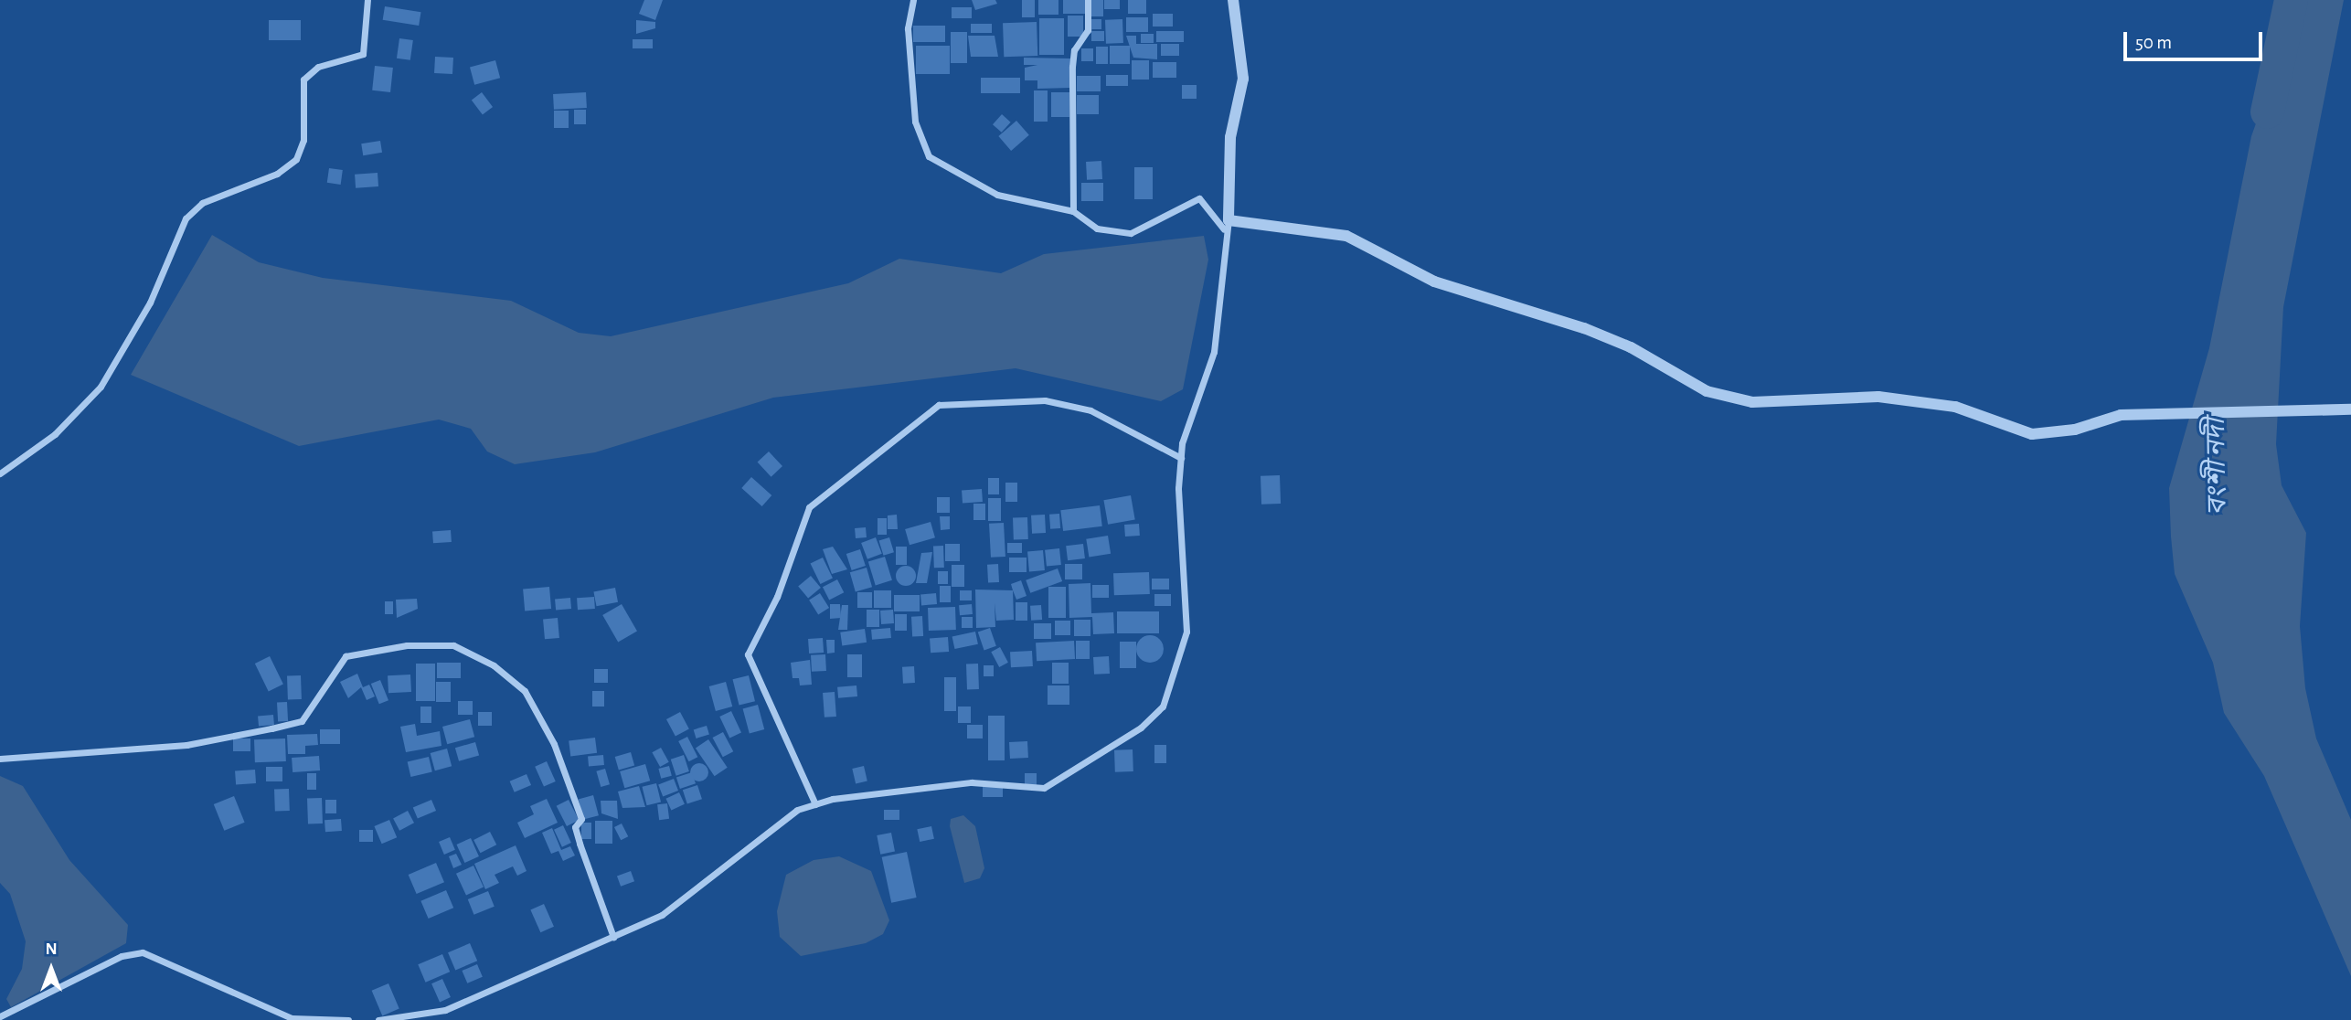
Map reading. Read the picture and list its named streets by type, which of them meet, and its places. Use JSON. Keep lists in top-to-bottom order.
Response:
{
  "water": ["বংশী নদী"],
  "scale_bar": "50 m",
  "north": "top"
}
